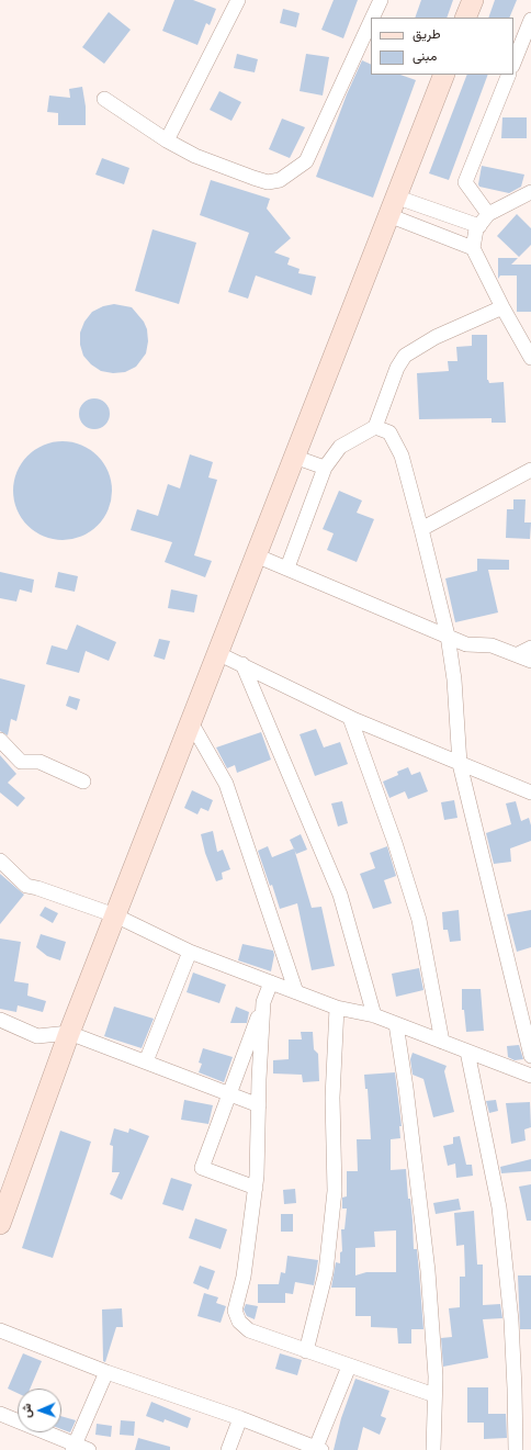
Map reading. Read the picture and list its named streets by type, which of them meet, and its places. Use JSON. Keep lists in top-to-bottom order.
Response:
{
  "legend": ["طريق", "مبنى"],
  "north": "left"
}
